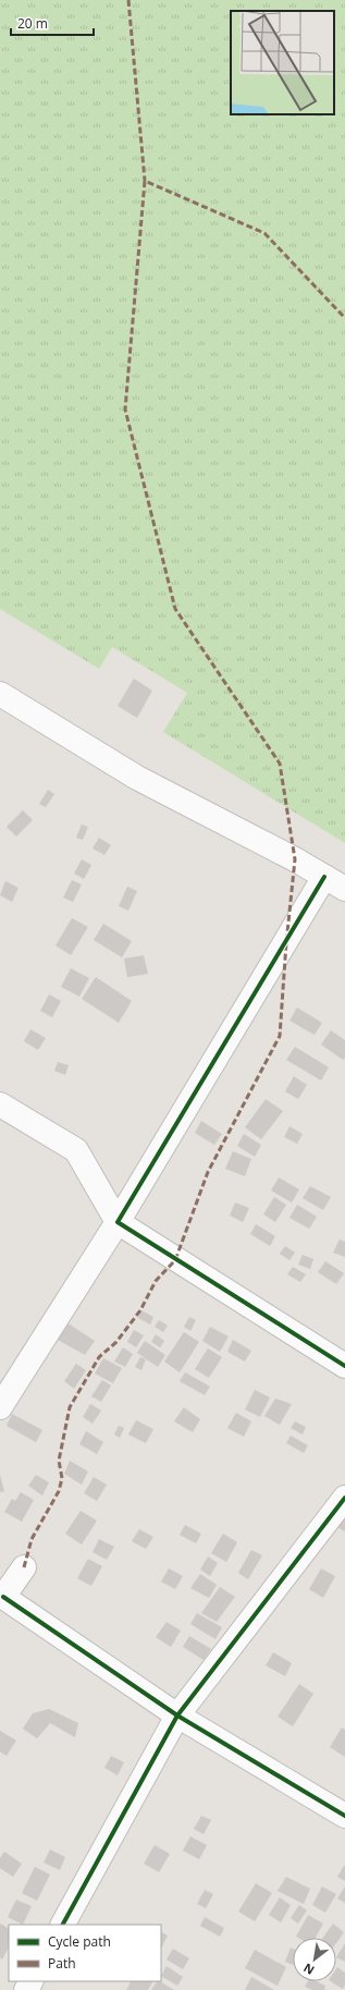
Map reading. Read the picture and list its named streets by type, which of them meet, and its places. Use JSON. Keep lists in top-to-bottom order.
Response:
{
  "legend": ["Cycle path", "Path"],
  "scale_bar": "20 m",
  "north": "bottom left"
}
